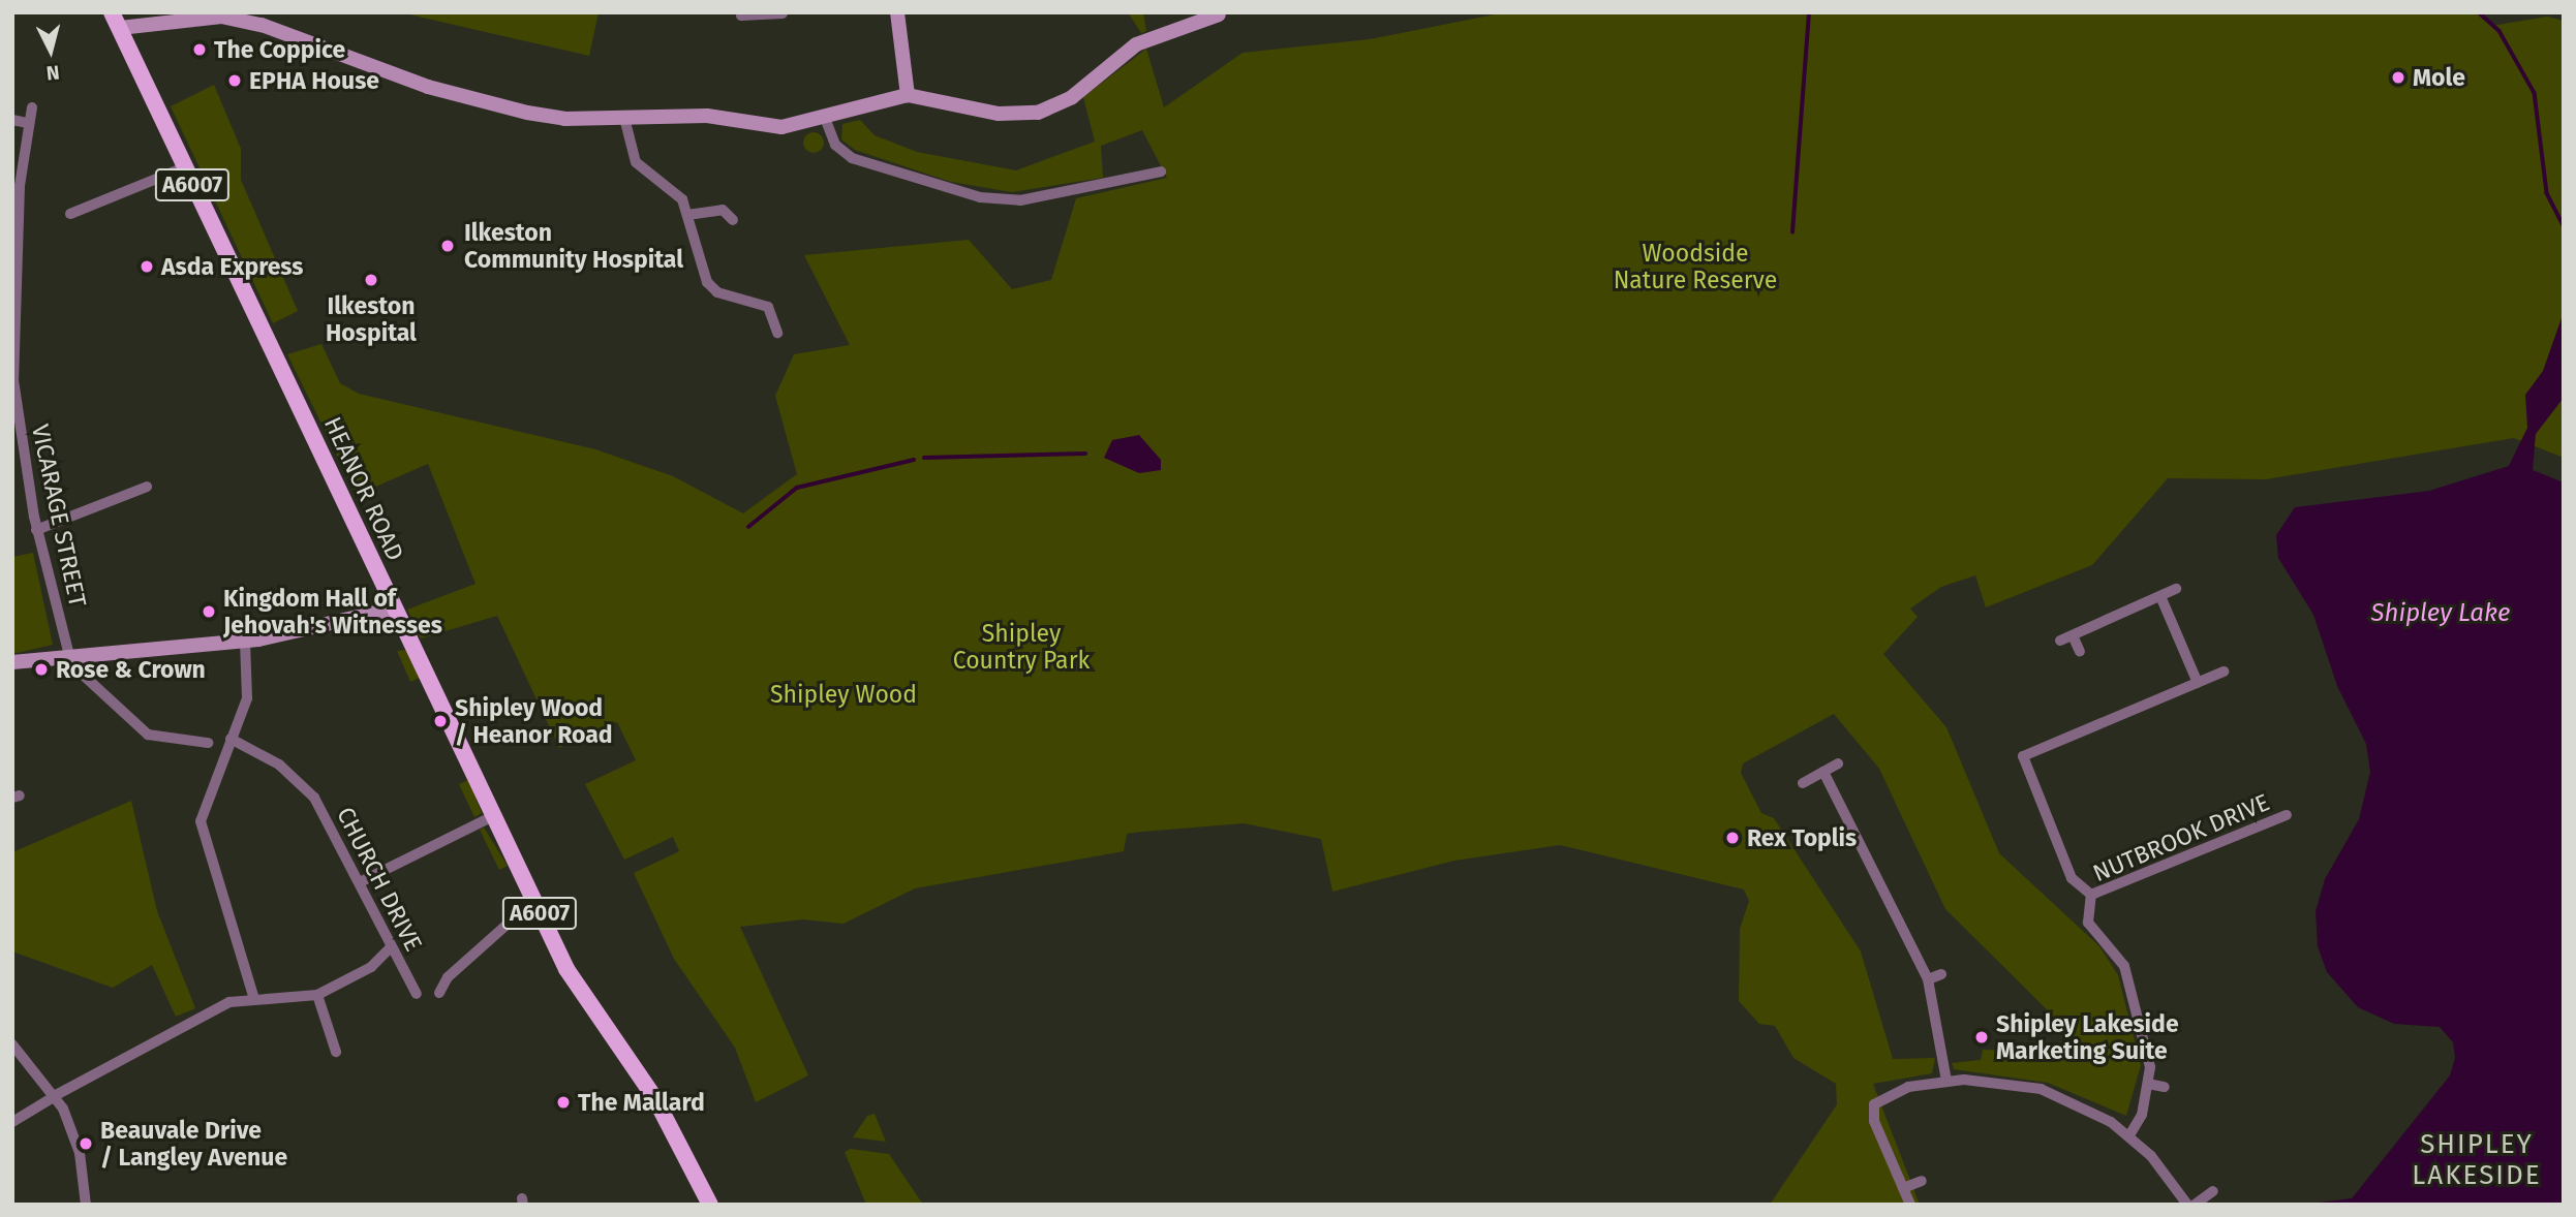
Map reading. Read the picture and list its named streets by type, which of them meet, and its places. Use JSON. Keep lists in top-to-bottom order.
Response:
{
  "streets": {
    "main road": ["A6007", "HEANOR ROAD"],
    "street": ["VICARAGE STREET", "NUTBROOK DRIVE", "CHURCH DRIVE"]
  },
  "districts": ["SHIPLEY LAKESIDE"],
  "water": ["Shipley Lake"],
  "parks": ["Woodside Nature Reserve", "Shipley Country Park", "Shipley Wood"],
  "places": [
    "The Coppice",
    "Mole",
    "EPHA House",
    "Ilkeston Community Hospital",
    "Asda Express",
    "Ilkeston Hospital",
    "Kingdom Hall of Jehovah's Witnesses",
    "Rose & Crown",
    "Shipley Wood / Heanor Road",
    "Rex Toplis",
    "Shipley Lakeside Marketing Suite",
    "The Mallard",
    "Beauvale Drive / Langley Avenue"
  ],
  "north": "bottom"
}
